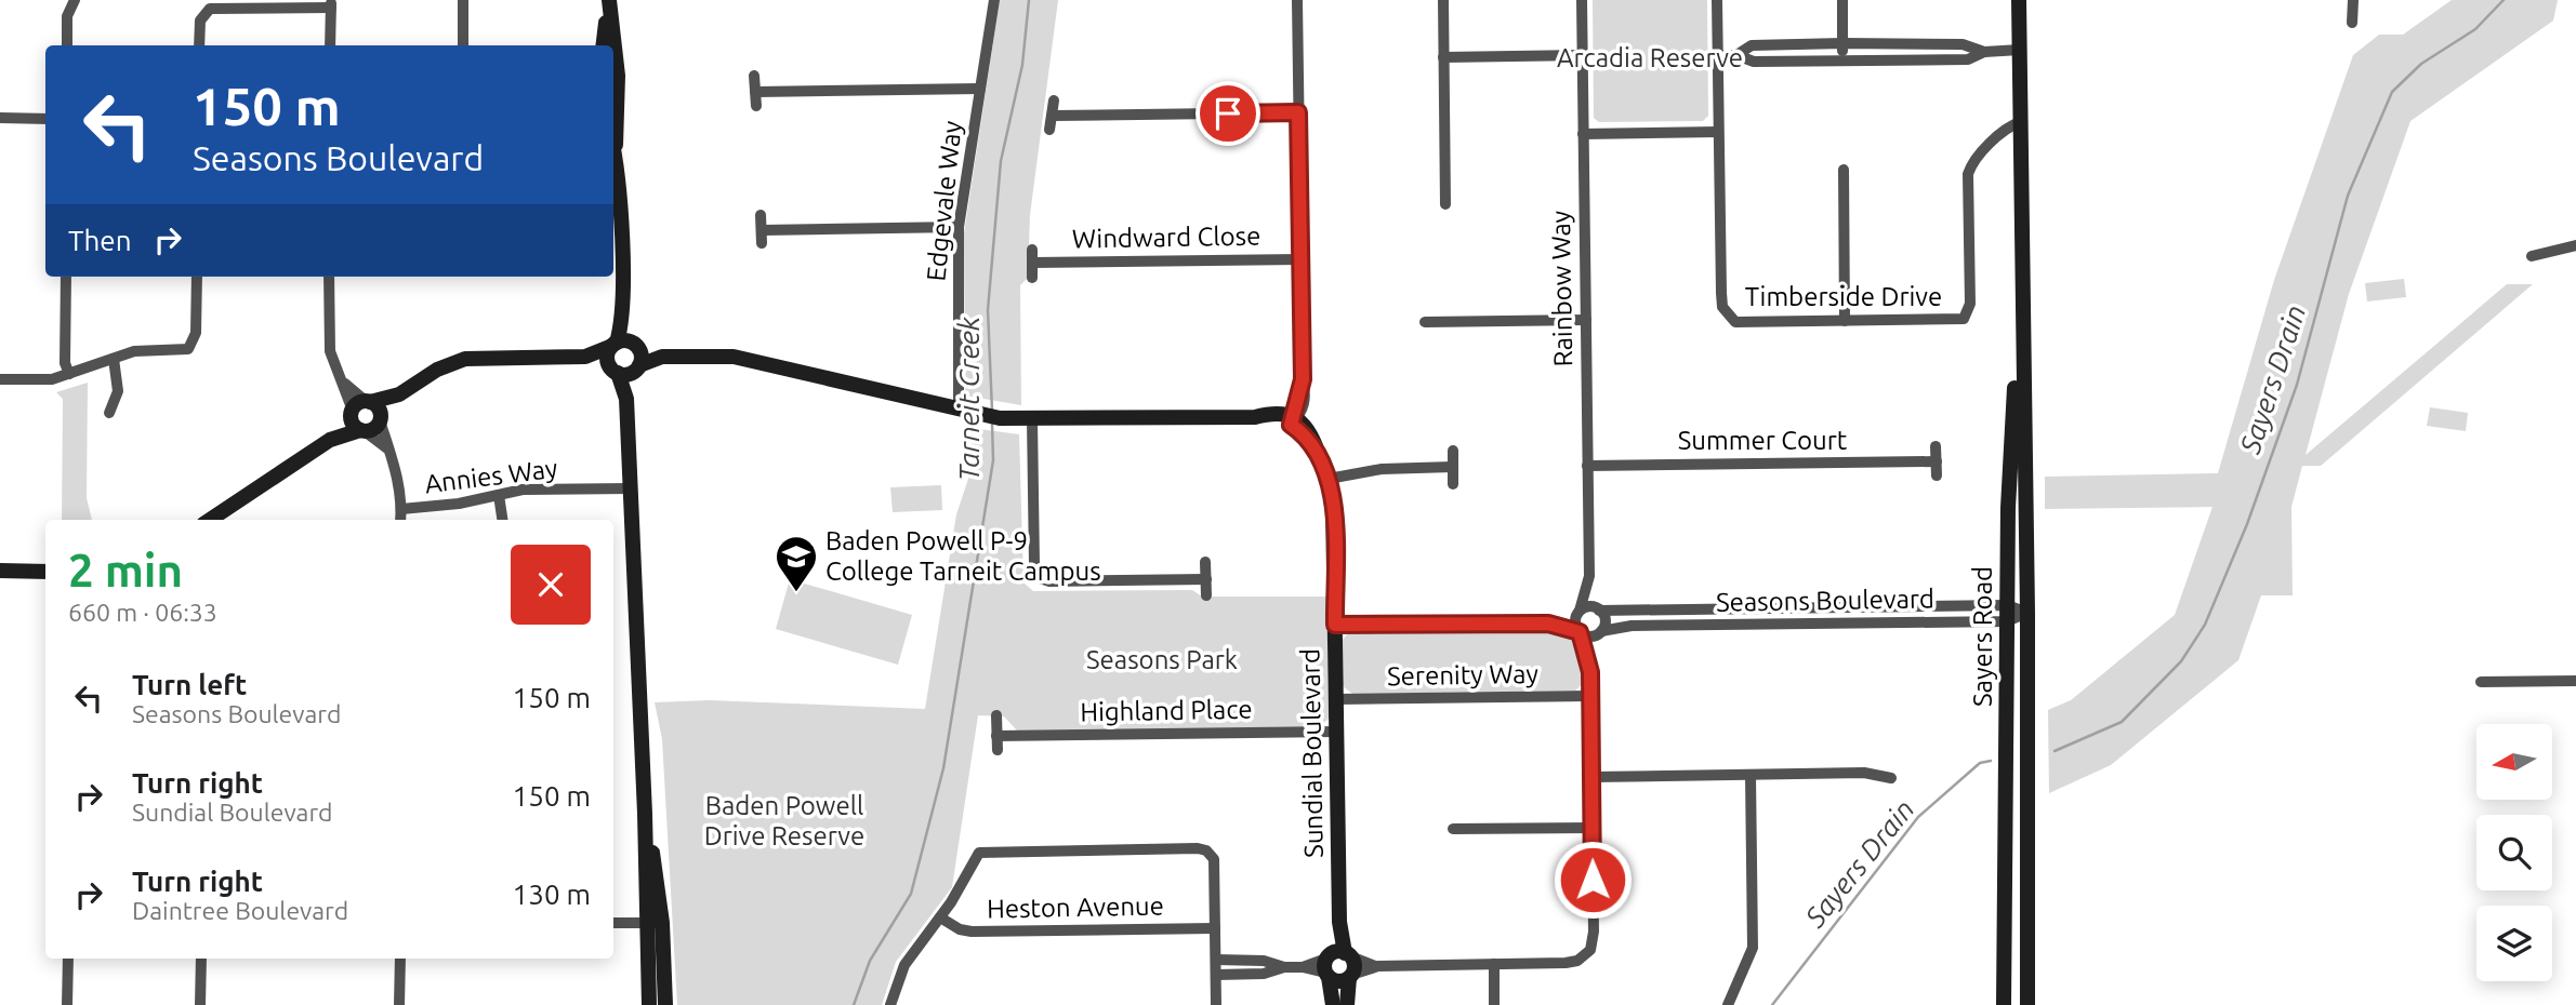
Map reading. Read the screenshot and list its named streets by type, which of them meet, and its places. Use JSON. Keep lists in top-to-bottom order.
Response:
{
  "streets": {
    "street": [
      "Edgevale Way",
      "Windward Close",
      "Rainbow Way",
      "Timberside Drive",
      "Summer Court",
      "Annies Way",
      "Seasons Boulevard",
      "Sayers Road",
      "Serenity Way",
      "Highland Place",
      "Sundial Boulevard",
      "Heston Avenue"
    ]
  },
  "crossings": [
    ["Rainbow Way", "Summer Court"],
    ["Rainbow Way", "Seasons Boulevard"],
    ["Timberside Drive", "Sayers Road"],
    ["Seasons Boulevard", "Sayers Road"],
    ["Serenity Way", "Sundial Boulevard"],
    ["Highland Place", "Sundial Boulevard"]
  ],
  "water": ["Sayers Drain", "Tarneit Creek"],
  "parks": ["Arcadia Reserve", "Seasons Park", "Baden Powell Drive Reserve"],
  "places": {
    "school or university": ["Baden Powell P-9 College Tarneit Campus"]
  },
  "north": "left",
  "page": {
    "turn": ["150 m", "Seasons Boulevard"],
    "then": "Then",
    "heading": ["2 min", "660 m · 06:33"],
    "list": [
      {
        "name": "Turn left",
        "note": "Seasons Boulevard",
        "value": "150 m"
      },
      {
        "name": "Turn right",
        "note": "Sundial Boulevard",
        "value": "150 m"
      },
      {
        "name": "Turn right",
        "note": "Daintree Boulevard",
        "value": "130 m"
      }
    ]
  }
}
